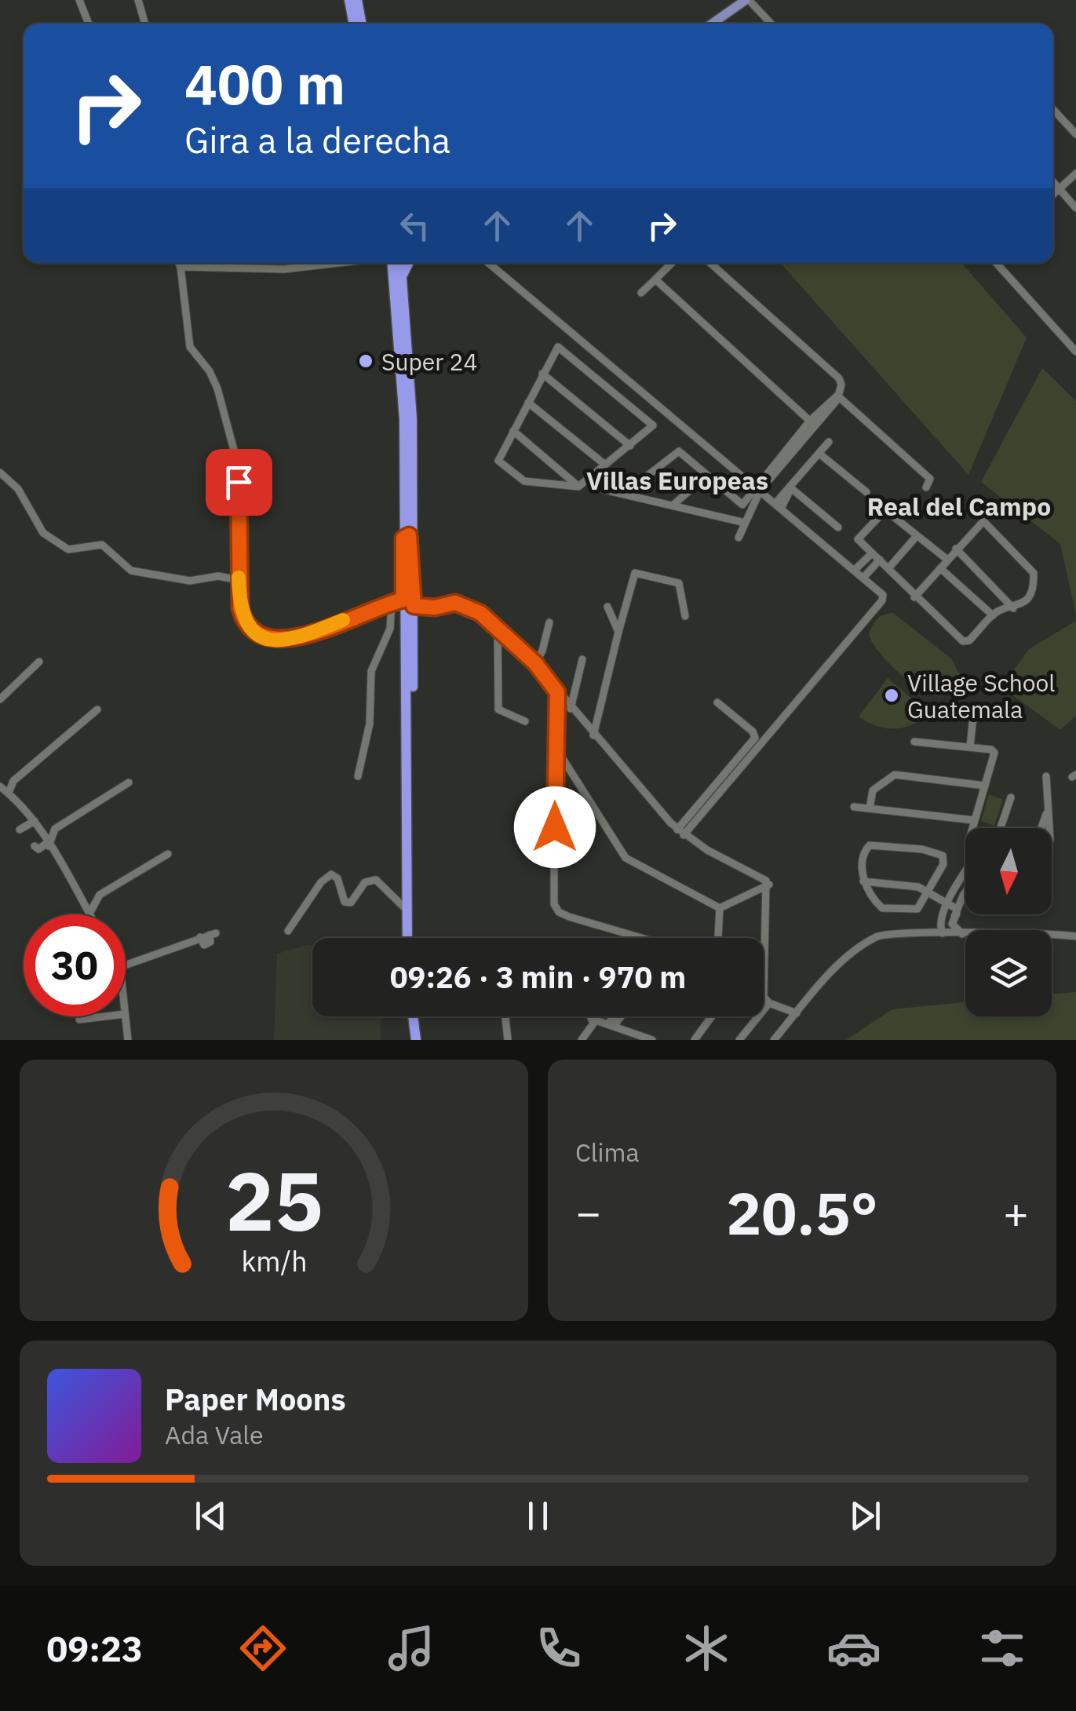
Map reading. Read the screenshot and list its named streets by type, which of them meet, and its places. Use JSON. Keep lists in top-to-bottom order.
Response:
{
  "districts": ["Villas Europeas", "Real del Campo"],
  "places": ["Super 24", "Village School Guatemala"],
  "north": "bottom",
  "page": {
    "turn": ["400 m", "Gira a la derecha"],
    "limit": "30",
    "trip": "09:26 · 3 min · 970 m",
    "tile": "Clima",
    "heat": ["−", "20.5°", "+"],
    "song": ["Paper Moons", "Ada Vale"],
    "tabs": "09:23",
    "gauge": ["25", "km/h"]
  }
}
